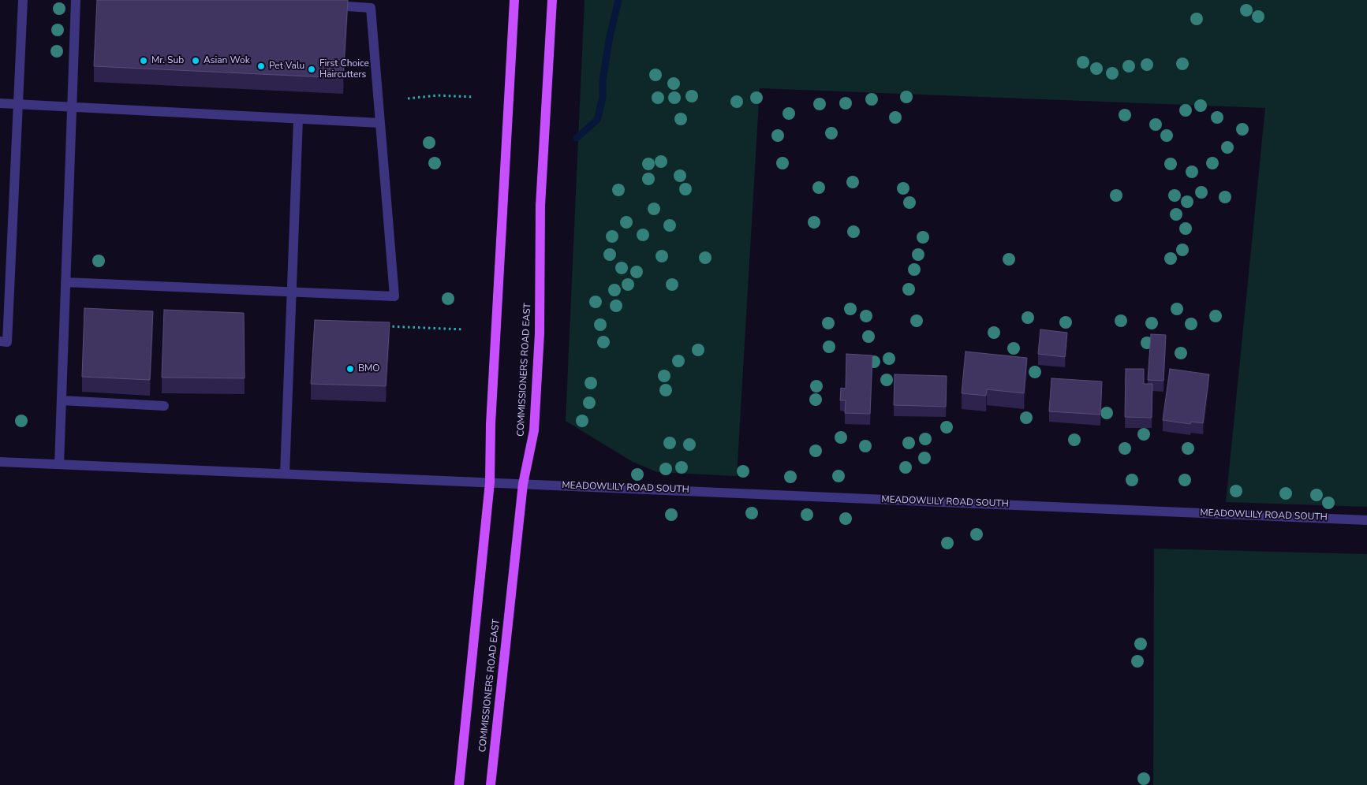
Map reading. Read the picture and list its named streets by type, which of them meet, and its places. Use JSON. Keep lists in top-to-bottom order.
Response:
{
  "streets": {
    "main road": ["COMMISSIONERS ROAD EAST"],
    "street": ["MEADOWLILY ROAD SOUTH"]
  },
  "crossings": [
    ["COMMISSIONERS ROAD EAST", "MEADOWLILY ROAD SOUTH"]
  ],
  "places": [
    "Mr. Sub",
    "Asian Wok",
    "Pet Valu",
    "First Choice Haircutters",
    "BMO"
  ]
}
